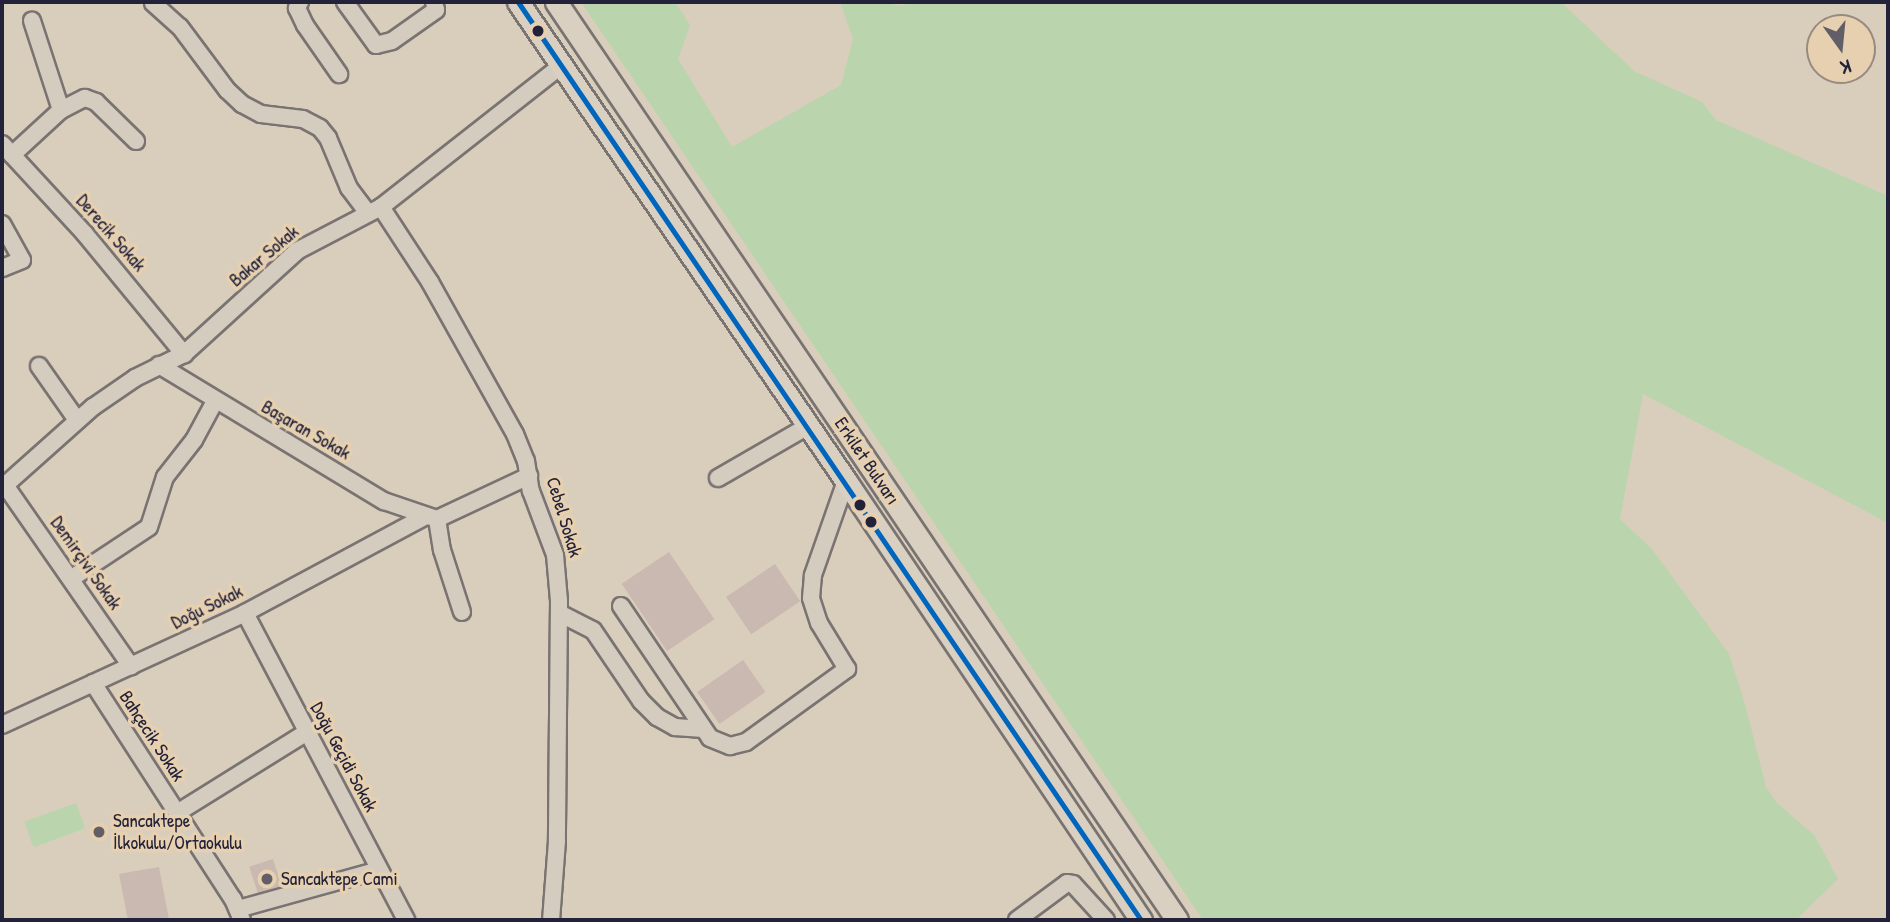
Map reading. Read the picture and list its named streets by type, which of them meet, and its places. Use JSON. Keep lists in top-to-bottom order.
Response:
{
  "streets": {
    "main road": ["Erkilet Bulvarı"],
    "street": [
      "Derecik Sokak",
      "Bakar Sokak",
      "Başaran Sokak",
      "Cebel Sokak",
      "Demirçivi Sokak",
      "Doğu Sokak",
      "Bahçecik Sokak",
      "Doğu Geçidi Sokak"
    ]
  },
  "crossings": [
    ["Derecik Sokak", "Bakar Sokak"],
    ["Bakar Sokak", "Başaran Sokak"],
    ["Bakar Sokak", "Erkilet Bulvarı"],
    ["Bakar Sokak", "Cebel Sokak"],
    ["Bakar Sokak", "Demirçivi Sokak"],
    ["Başaran Sokak", "Doğu Sokak"],
    ["Cebel Sokak", "Doğu Sokak"],
    ["Demirçivi Sokak", "Doğu Sokak"],
    ["Doğu Sokak", "Bahçecik Sokak"],
    ["Doğu Sokak", "Doğu Geçidi Sokak"]
  ],
  "places": ["Sancaktepe İlkokulu/Ortaokulu", "Sancaktepe Cami"],
  "north": "bottom"
}
